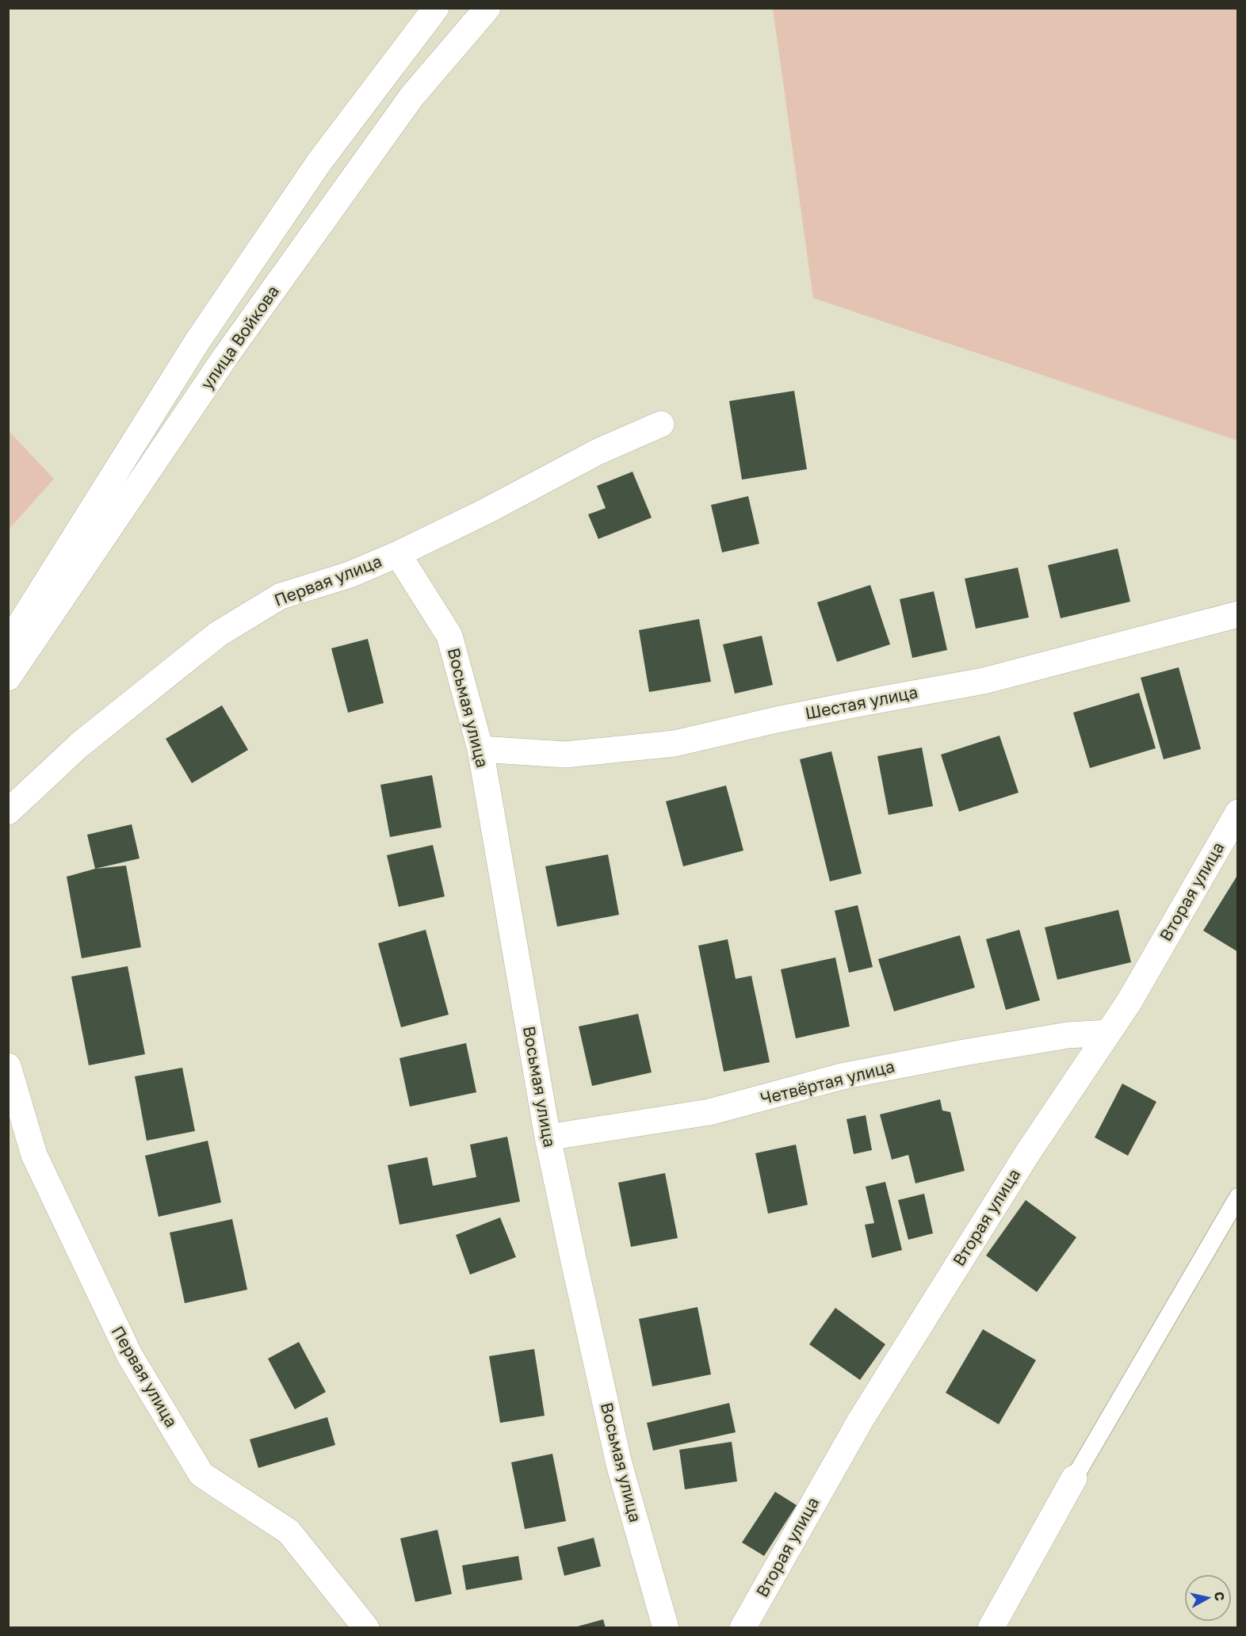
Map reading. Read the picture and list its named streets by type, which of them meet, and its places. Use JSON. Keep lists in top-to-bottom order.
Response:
{
  "streets": {
    "street": [
      "улица Войкова",
      "Первая улица",
      "Шестая улица",
      "Восьмая улица",
      "Вторая улица",
      "Четвёртая улица"
    ]
  },
  "crossings": [
    ["Первая улица", "Восьмая улица"],
    ["Шестая улица", "Восьмая улица"],
    ["Восьмая улица", "Четвёртая улица"],
    ["Вторая улица", "Четвёртая улица"]
  ],
  "north": "right"
}
